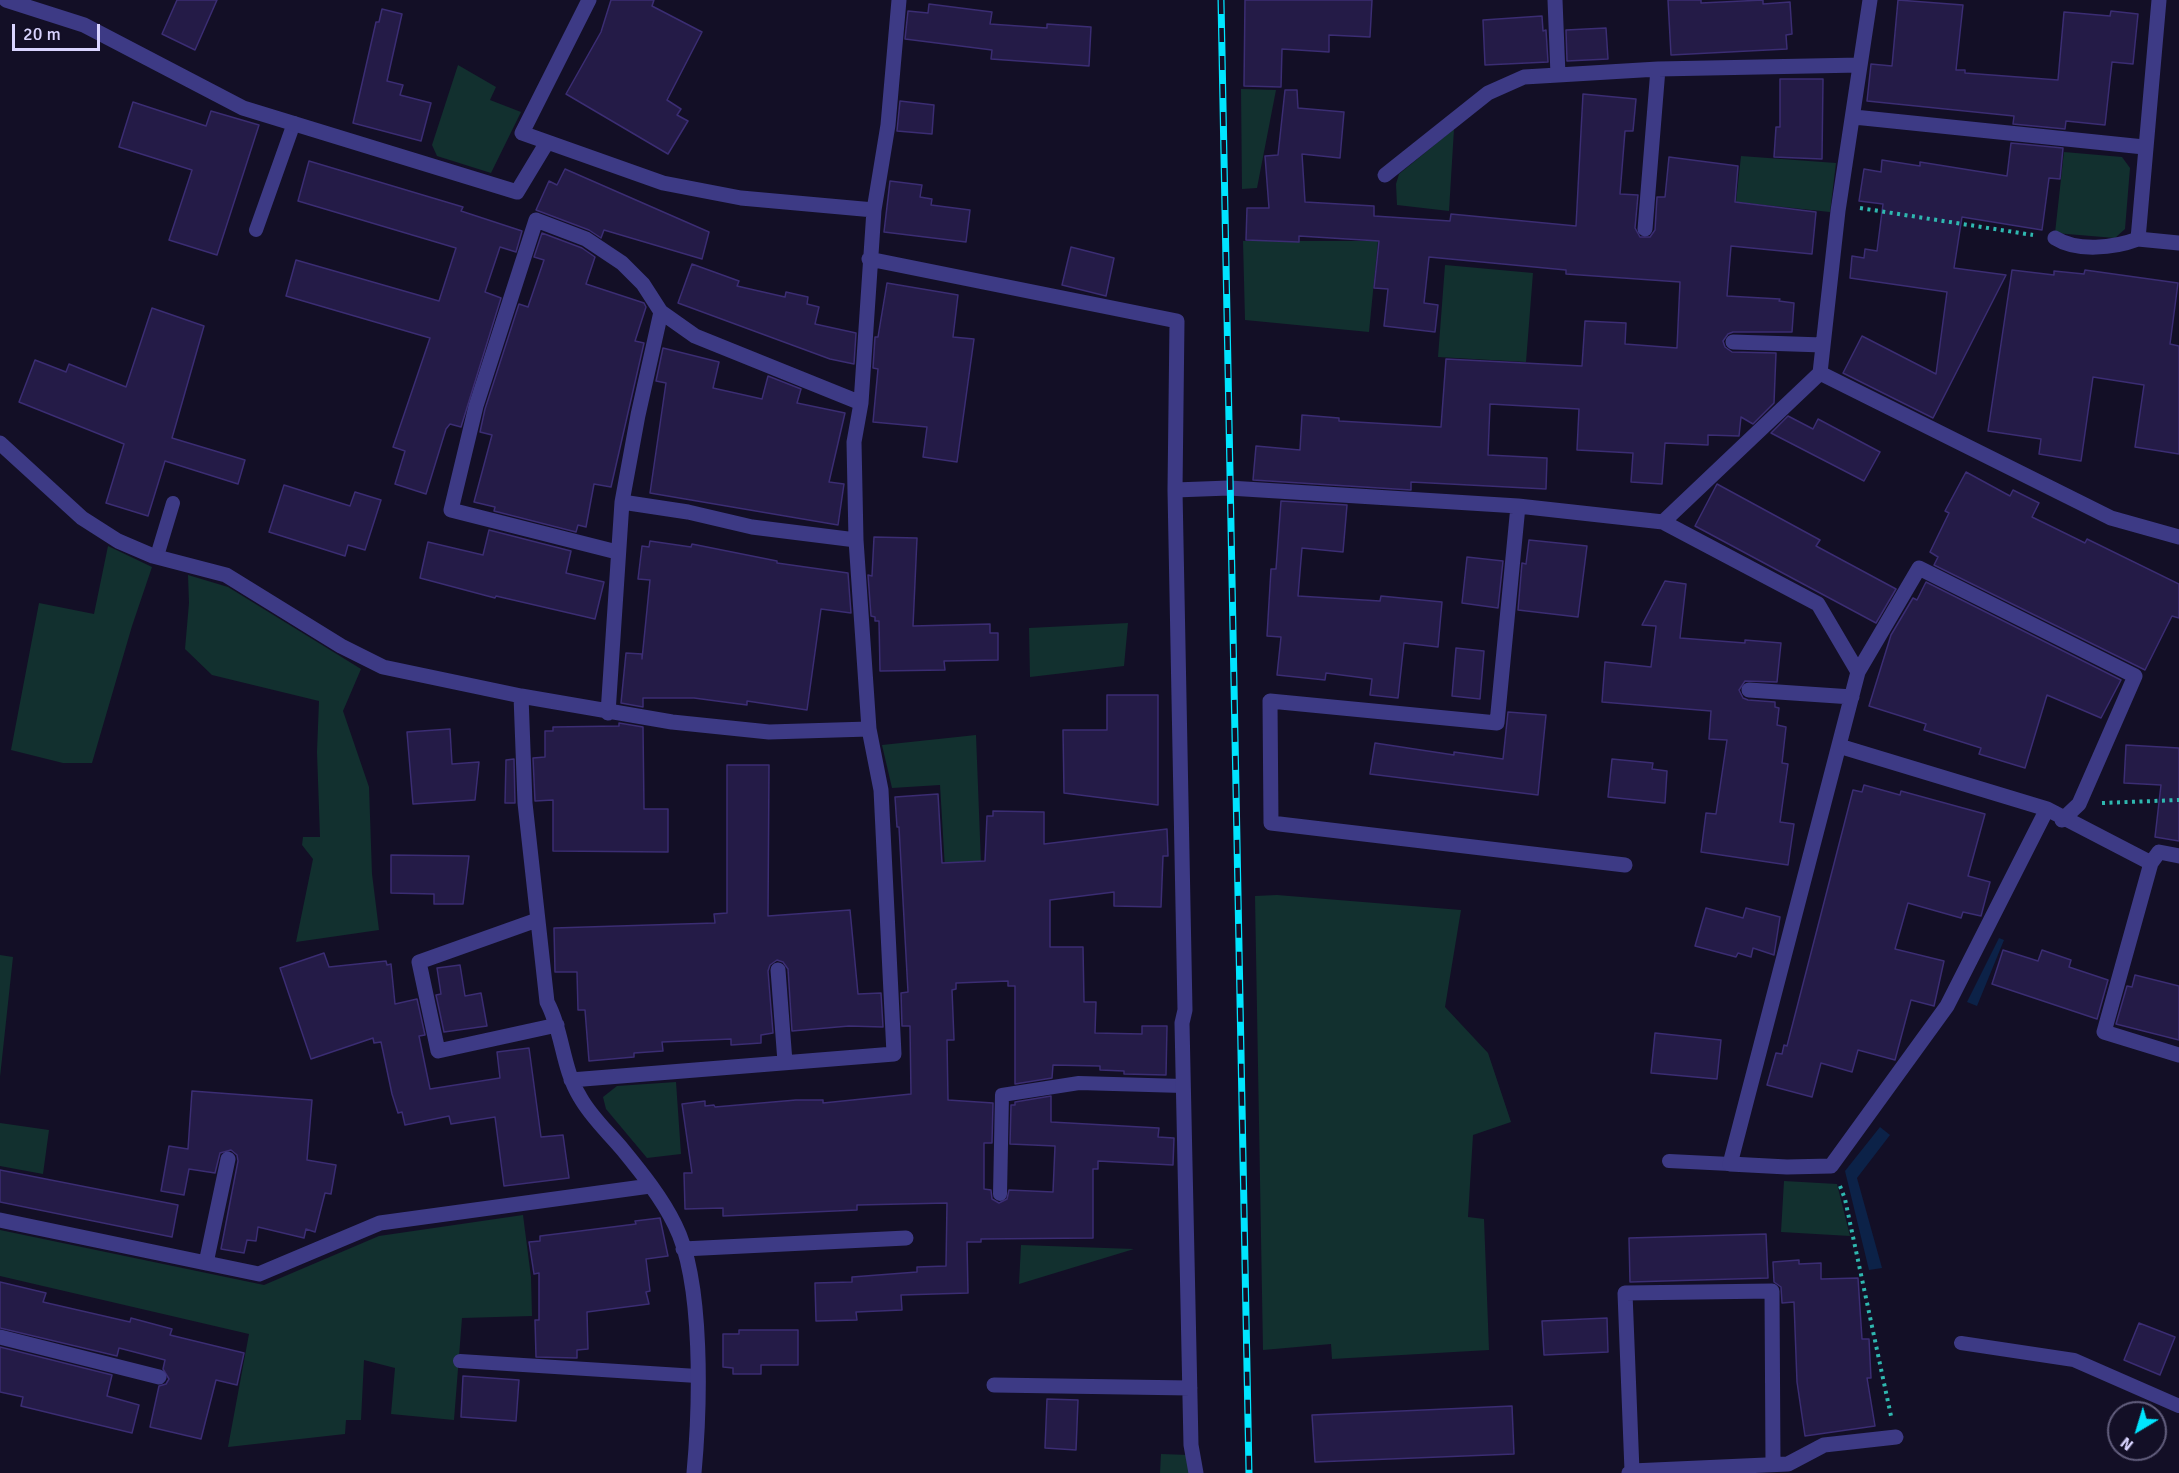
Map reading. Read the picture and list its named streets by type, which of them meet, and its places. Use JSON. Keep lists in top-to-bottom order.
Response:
{
  "scale_bar": "20 m",
  "north": "bottom left"
}
